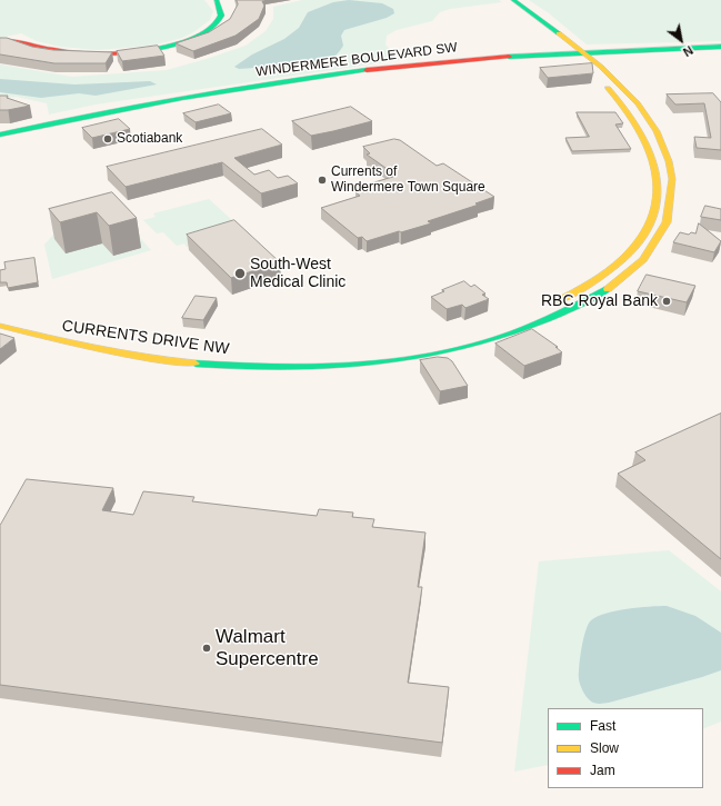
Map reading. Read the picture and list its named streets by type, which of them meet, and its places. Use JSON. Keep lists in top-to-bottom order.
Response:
{
  "streets": {
    "street": ["WINDERMERE BOULEVARD SW", "CURRENTS DRIVE NW"]
  },
  "crossings": [
    ["WINDERMERE BOULEVARD SW", "CURRENTS DRIVE NW"]
  ],
  "places": [
    "Scotiabank",
    "Currents of Windermere Town Square",
    "South-West Medical Clinic",
    "RBC Royal Bank",
    "Walmart Supercentre"
  ],
  "legend": ["Fast", "Slow", "Jam"],
  "north": "bottom right"
}
